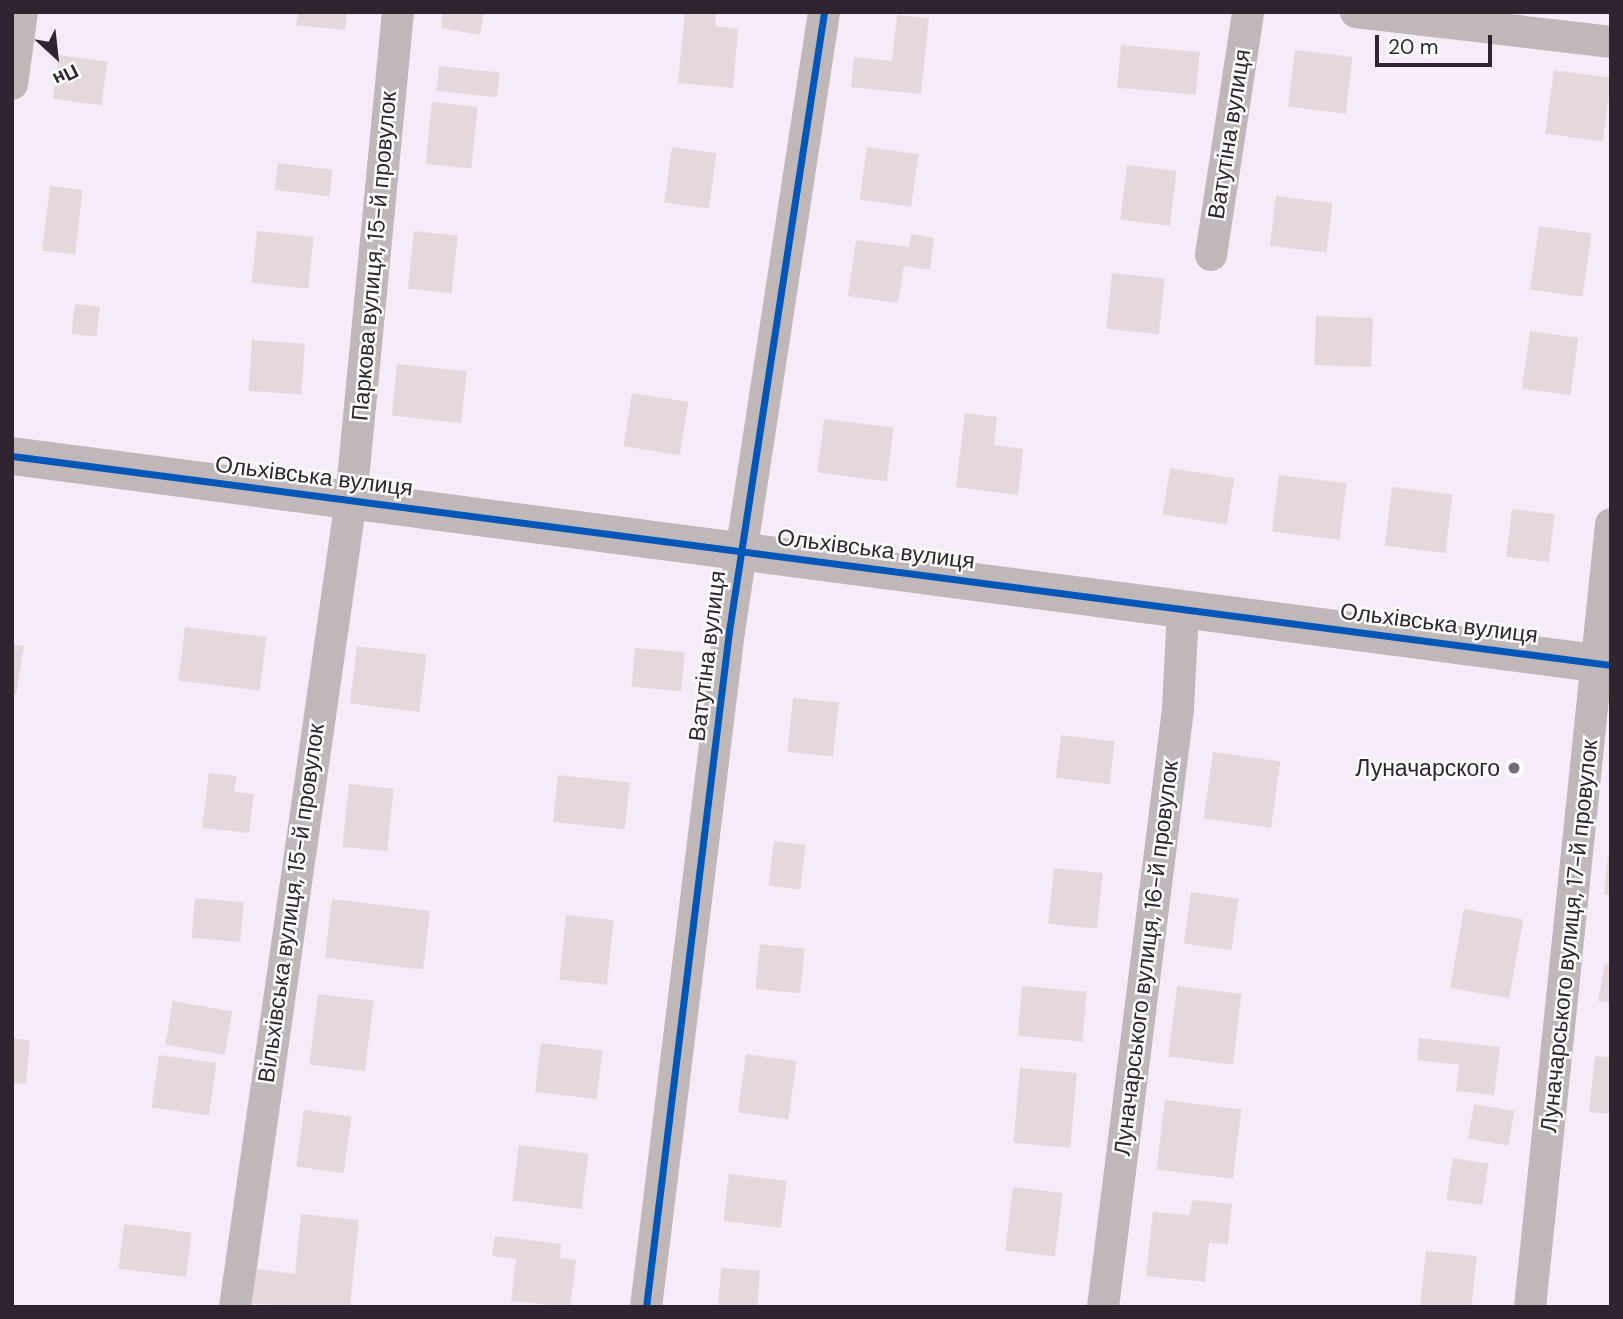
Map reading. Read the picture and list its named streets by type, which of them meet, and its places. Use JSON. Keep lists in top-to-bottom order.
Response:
{
  "streets": {
    "street": [
      "Ватутіна вулиця",
      "Паркова вулиця, 15-й провулок",
      "Ольхівська вулиця",
      "Вільхівська вулиця, 15-й провулок",
      "Луначарського вулиця, 17-й провулок",
      "Луначарського вулиця, 16-й провулок"
    ]
  },
  "crossings": [
    ["Ватутіна вулиця", "Ольхівська вулиця"],
    ["Паркова вулиця, 15-й провулок", "Ольхівська вулиця"],
    ["Паркова вулиця, 15-й провулок", "Вільхівська вулиця, 15-й провулок"],
    ["Ольхівська вулиця", "Вільхівська вулиця, 15-й провулок"],
    ["Ольхівська вулиця", "Луначарського вулиця, 17-й провулок"],
    ["Ольхівська вулиця", "Луначарського вулиця, 16-й провулок"]
  ],
  "places": ["Луначарского"],
  "scale_bar": "20 m",
  "north": "bottom right"
}
